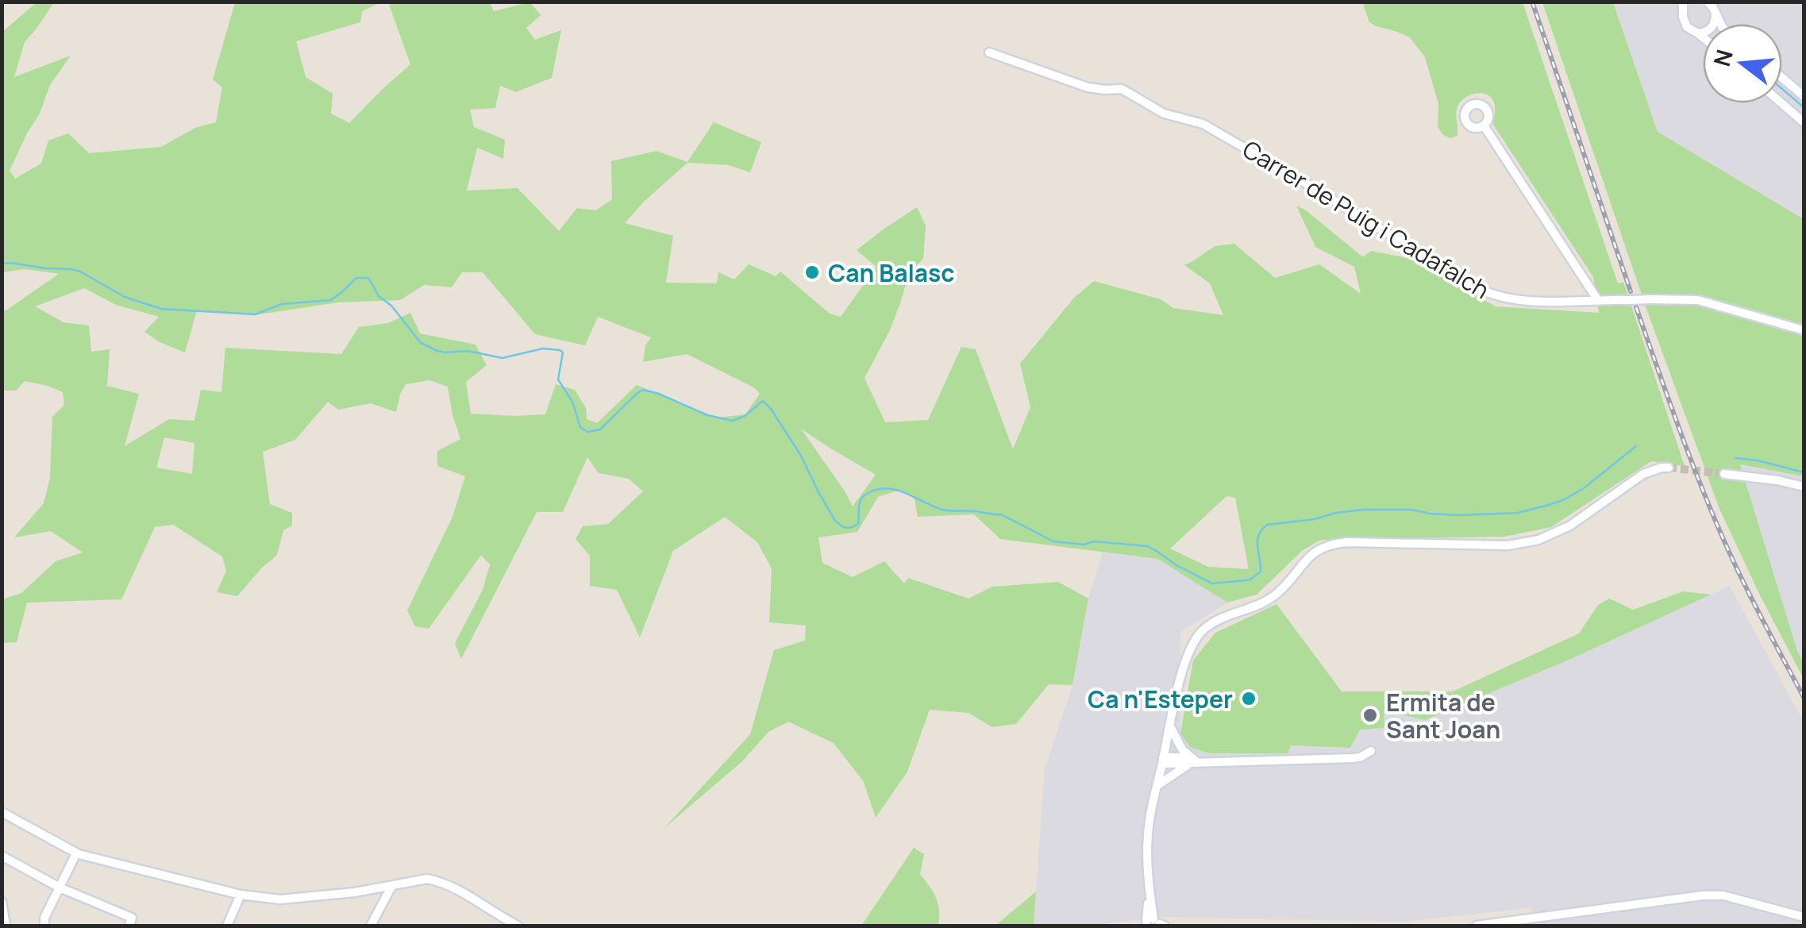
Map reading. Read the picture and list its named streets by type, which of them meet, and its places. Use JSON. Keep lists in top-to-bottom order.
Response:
{
  "streets": {
    "street": ["Carrer de Puig i Cadafalch"]
  },
  "places": ["Can Balasc", "Ca n'Esteper", "Ermita de Sant Joan"],
  "north": "left"
}
